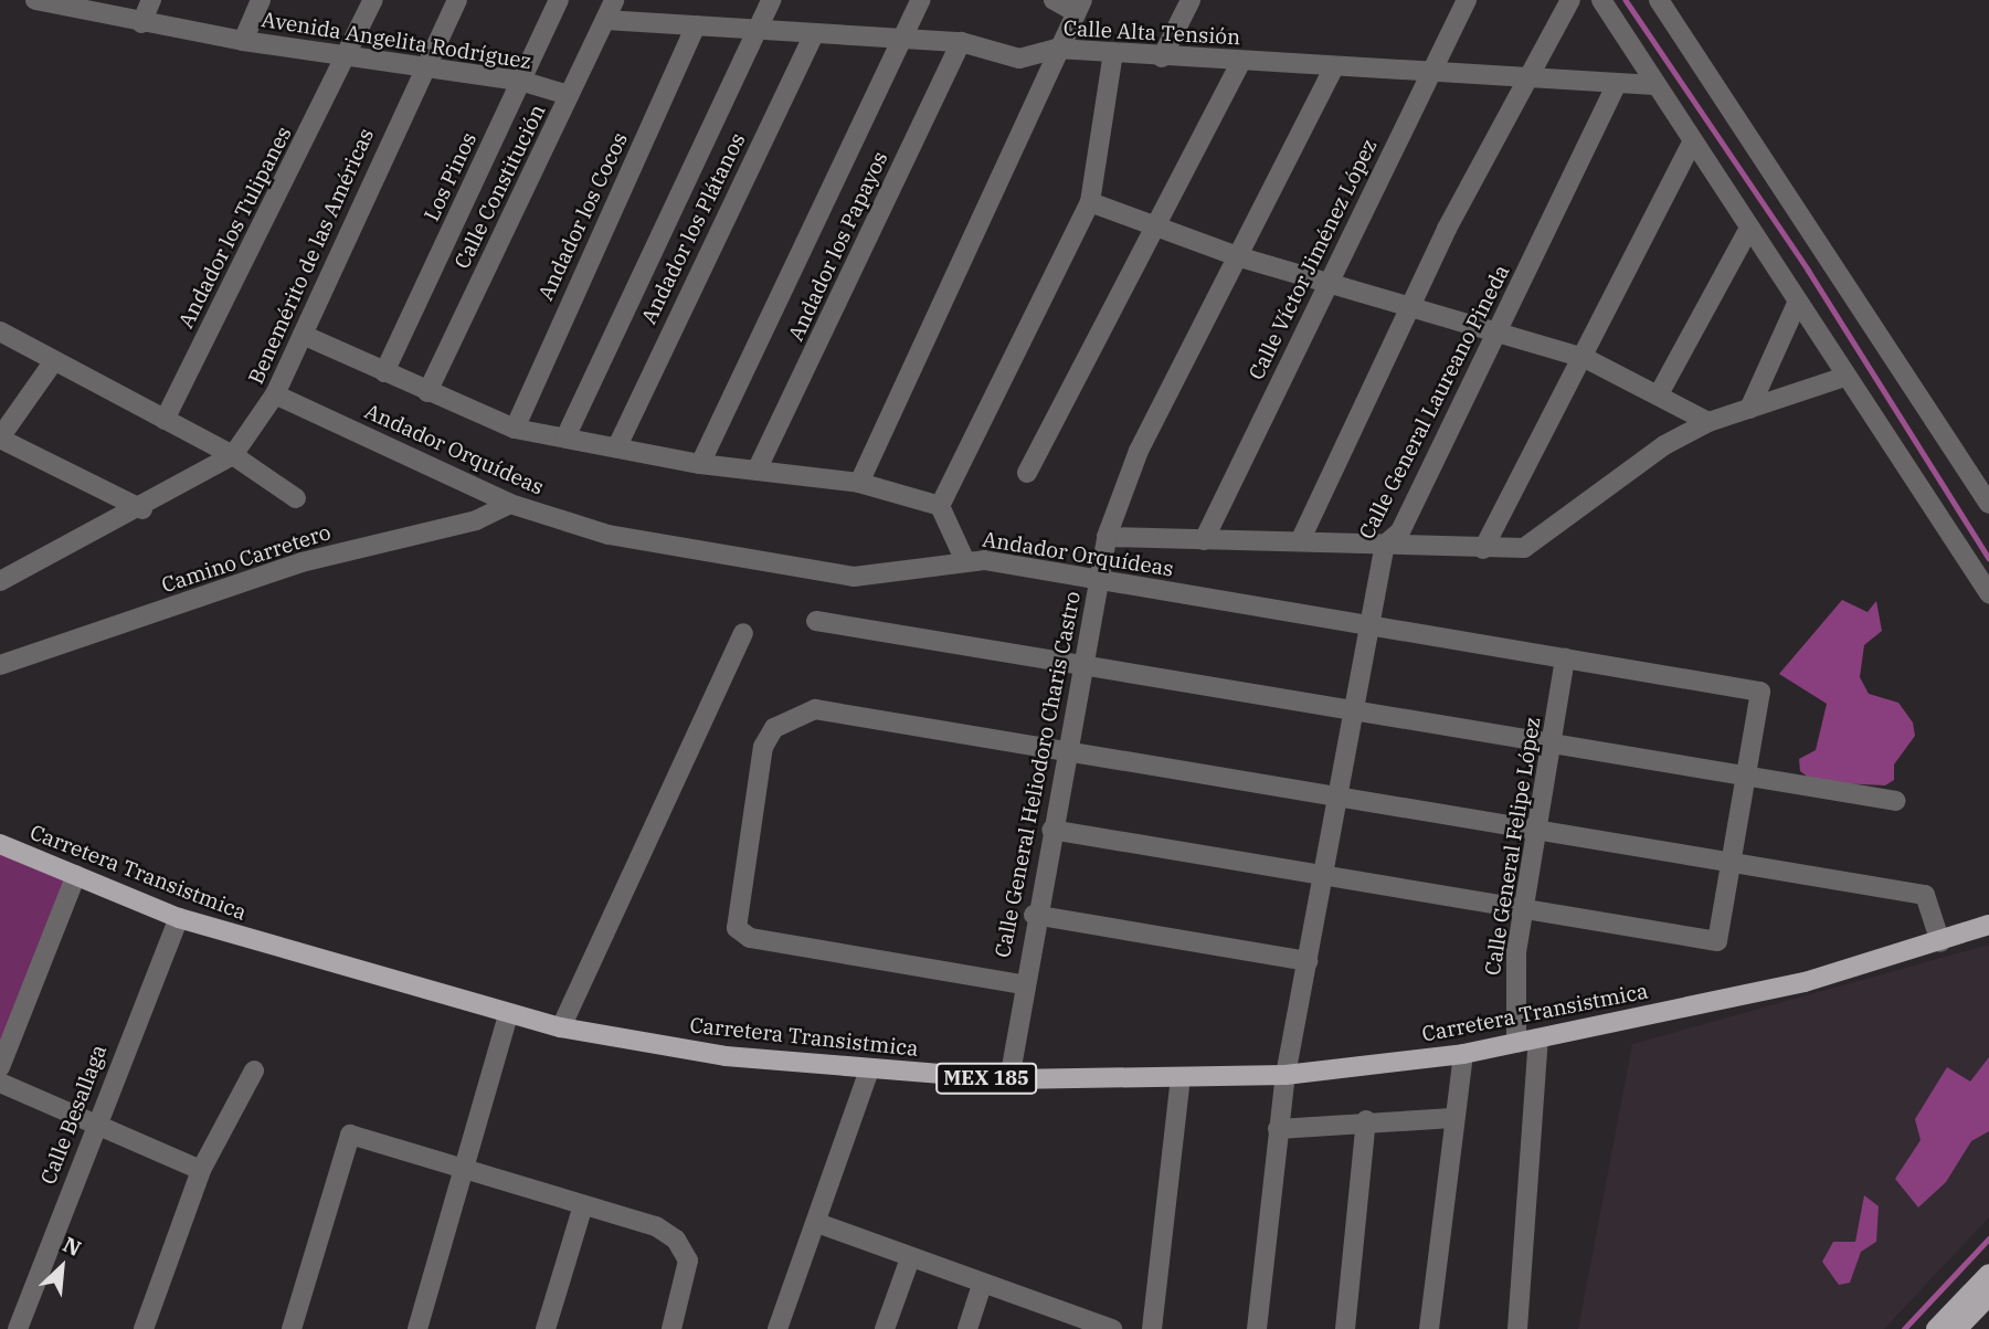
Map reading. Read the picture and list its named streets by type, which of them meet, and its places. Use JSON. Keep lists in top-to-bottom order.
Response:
{
  "streets": {
    "main road": ["Carretera Transistmica", "MEX 185"],
    "street": [
      "Calle Alta Tensión",
      "Avenida Angelita Rodríguez",
      "Los Pinos",
      "Calle Constitución",
      "Andador los Cocos",
      "Andador los Tulipanes",
      "Andador los Plátanos",
      "Andador los Papayos",
      "Benemérito de las Américas",
      "Calle Víctor Jiménez López",
      "Calle General Laureano Pineda",
      "Andador Orquídeas",
      "Camino Carretero",
      "Calle General Heliodoro Charis Castro",
      "Calle General Felipe López",
      "Calle Besallaga"
    ]
  },
  "crossings": [
    ["Calle Alta Tensión", "Calle Constitución"],
    ["Calle Alta Tensión", "Andador los Cocos"],
    ["Calle Alta Tensión", "Andador los Plátanos"],
    ["Calle Alta Tensión", "Andador los Papayos"],
    ["Calle Alta Tensión", "Calle Víctor Jiménez López"],
    ["Calle Alta Tensión", "Calle General Laureano Pineda"],
    ["Calle Alta Tensión", "Calle General Heliodoro Charis Castro"],
    ["Avenida Angelita Rodríguez", "Los Pinos"],
    ["Avenida Angelita Rodríguez", "Calle Constitución"],
    ["Avenida Angelita Rodríguez", "Andador los Tulipanes"],
    ["Avenida Angelita Rodríguez", "Benemérito de las Américas"],
    ["Benemérito de las Américas", "Andador Orquídeas"],
    ["Calle General Laureano Pineda", "Andador Orquídeas"],
    ["Calle General Laureano Pineda", "Carretera Transistmica"],
    ["Andador Orquídeas", "Camino Carretero"],
    ["Andador Orquídeas", "Calle General Heliodoro Charis Castro"],
    ["Andador Orquídeas", "Calle General Felipe López"],
    ["Calle General Heliodoro Charis Castro", "Carretera Transistmica"],
    ["Calle General Felipe López", "Carretera Transistmica"],
    ["Carretera Transistmica", "Calle Besallaga"]
  ],
  "north": "top right"
}
